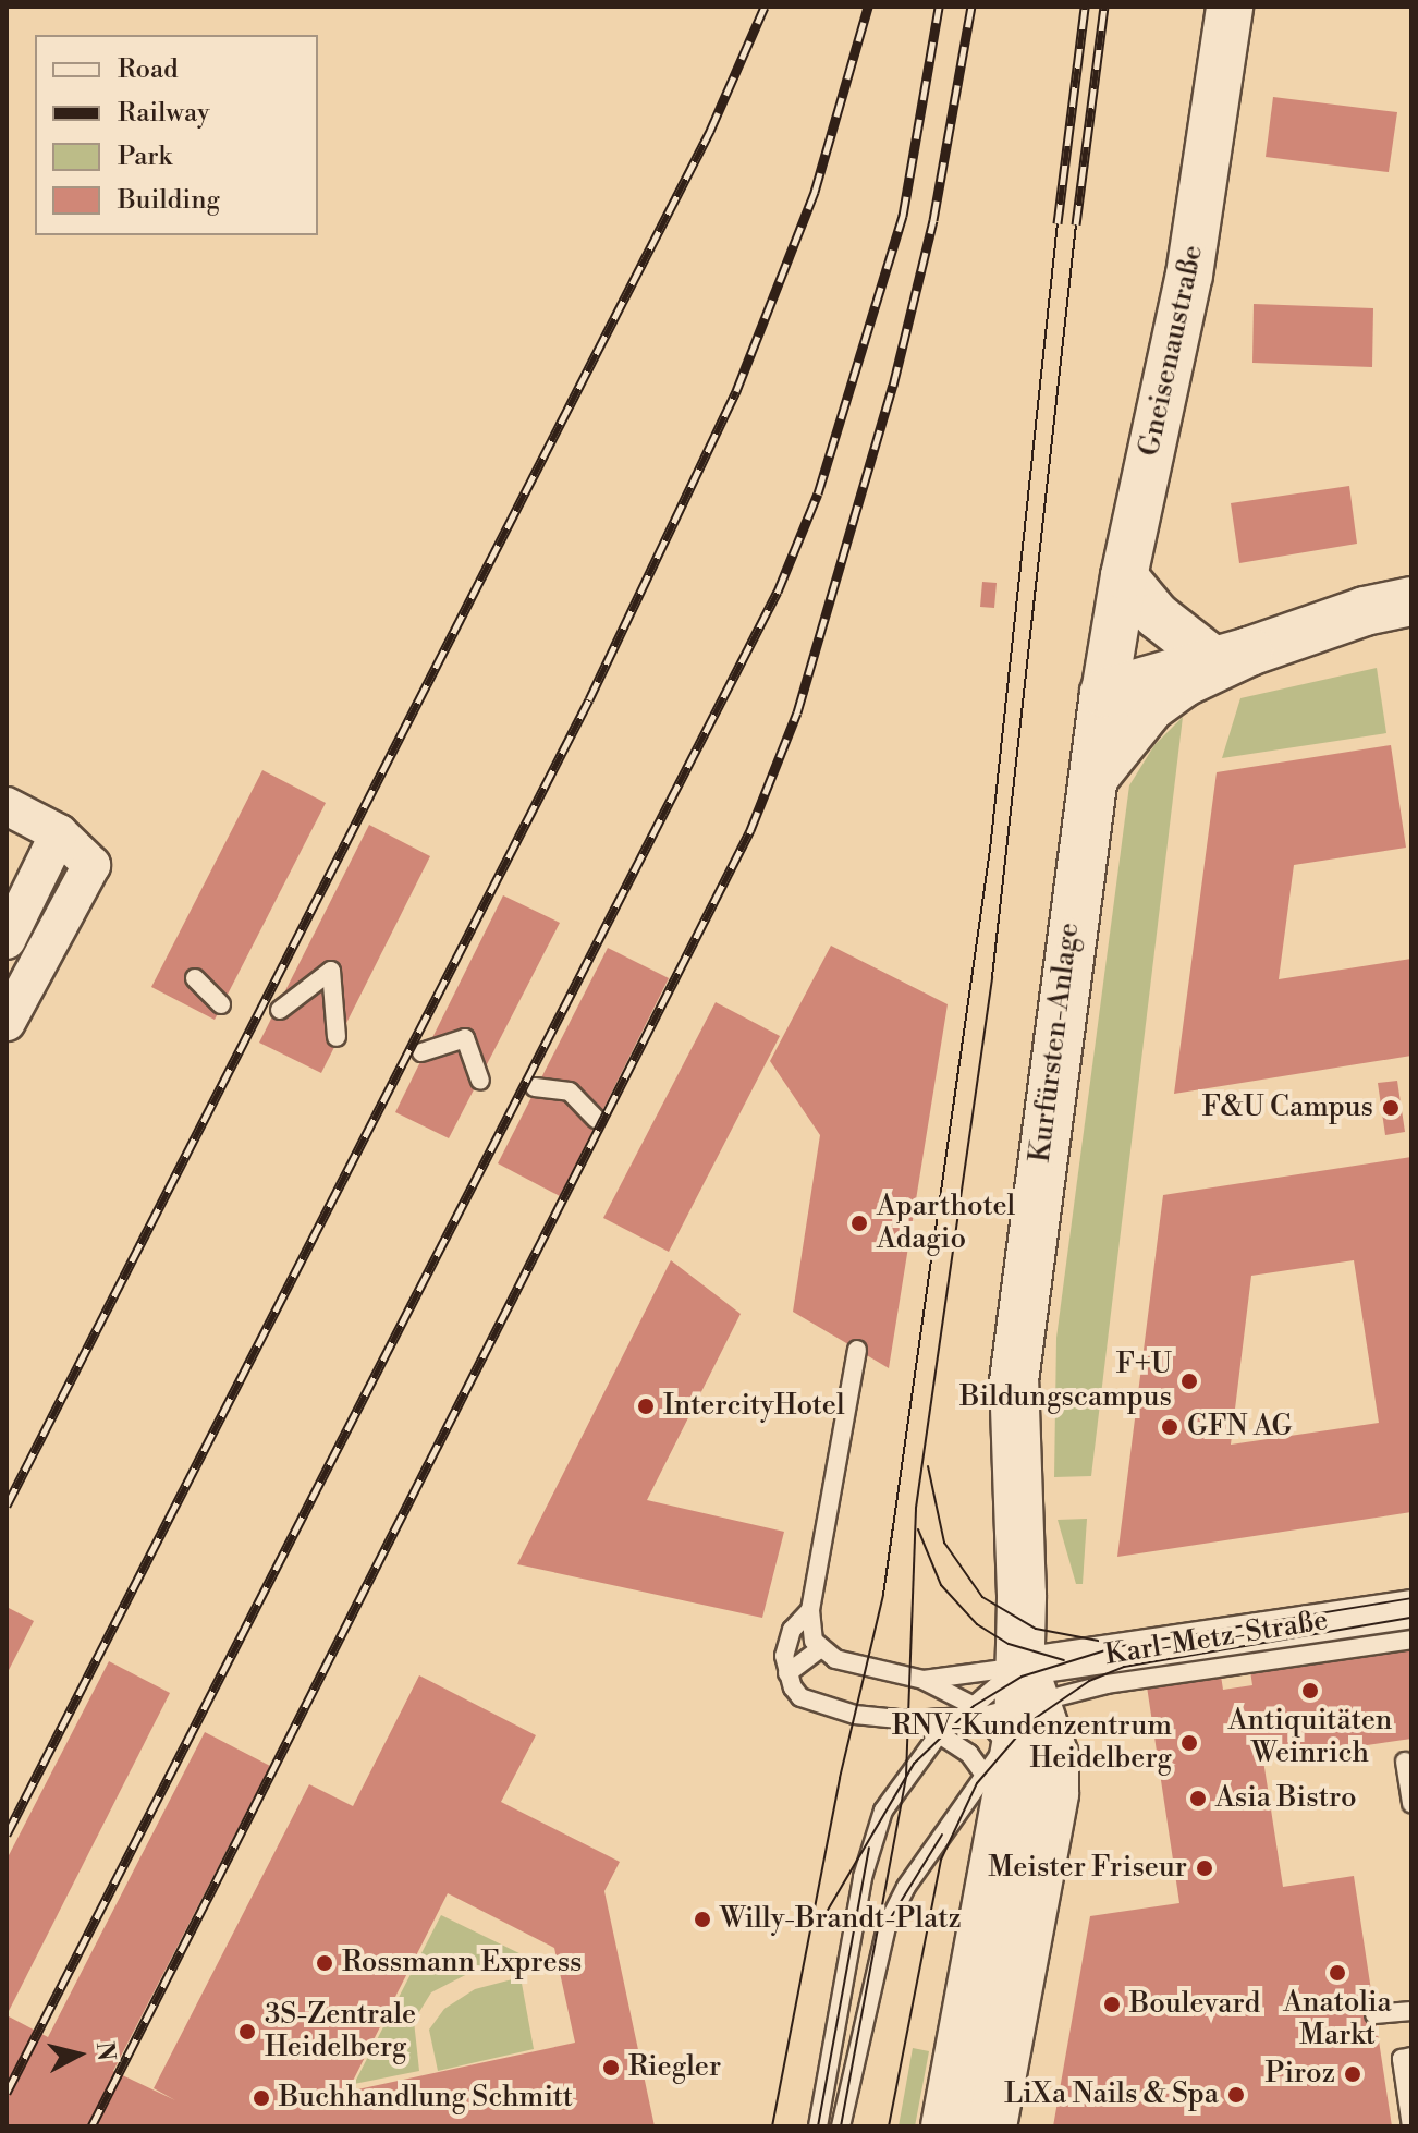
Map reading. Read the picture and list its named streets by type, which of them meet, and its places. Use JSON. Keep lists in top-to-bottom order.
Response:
{
  "streets": {
    "main road": ["Kurfürsten-Anlage"],
    "street": ["Gneisenaustraße", "Karl-Metz-Straße"]
  },
  "crossings": [
    ["Gneisenaustraße", "Kurfürsten-Anlage"],
    ["Kurfürsten-Anlage", "Karl-Metz-Straße"]
  ],
  "places": [
    "F&U Campus",
    "Aparthotel Adagio",
    "F+U Bildungscampus",
    "IntercityHotel",
    "GFN AG",
    "Antiquitäten Weinrich",
    "RNV-Kundenzentrum Heidelberg",
    "Asia Bistro",
    "Meister Friseur",
    "Willy-Brandt-Platz",
    "Rossmann Express",
    "Anatolia Markt",
    "Boulevard",
    "3S-Zentrale Heidelberg",
    "Riegler",
    "Piroz",
    "LiXa Nails & Spa",
    "Buchhandlung Schmitt"
  ],
  "legend": [
    "Road",
    "Railway",
    "Park",
    "Building"
  ],
  "north": "right"
}
